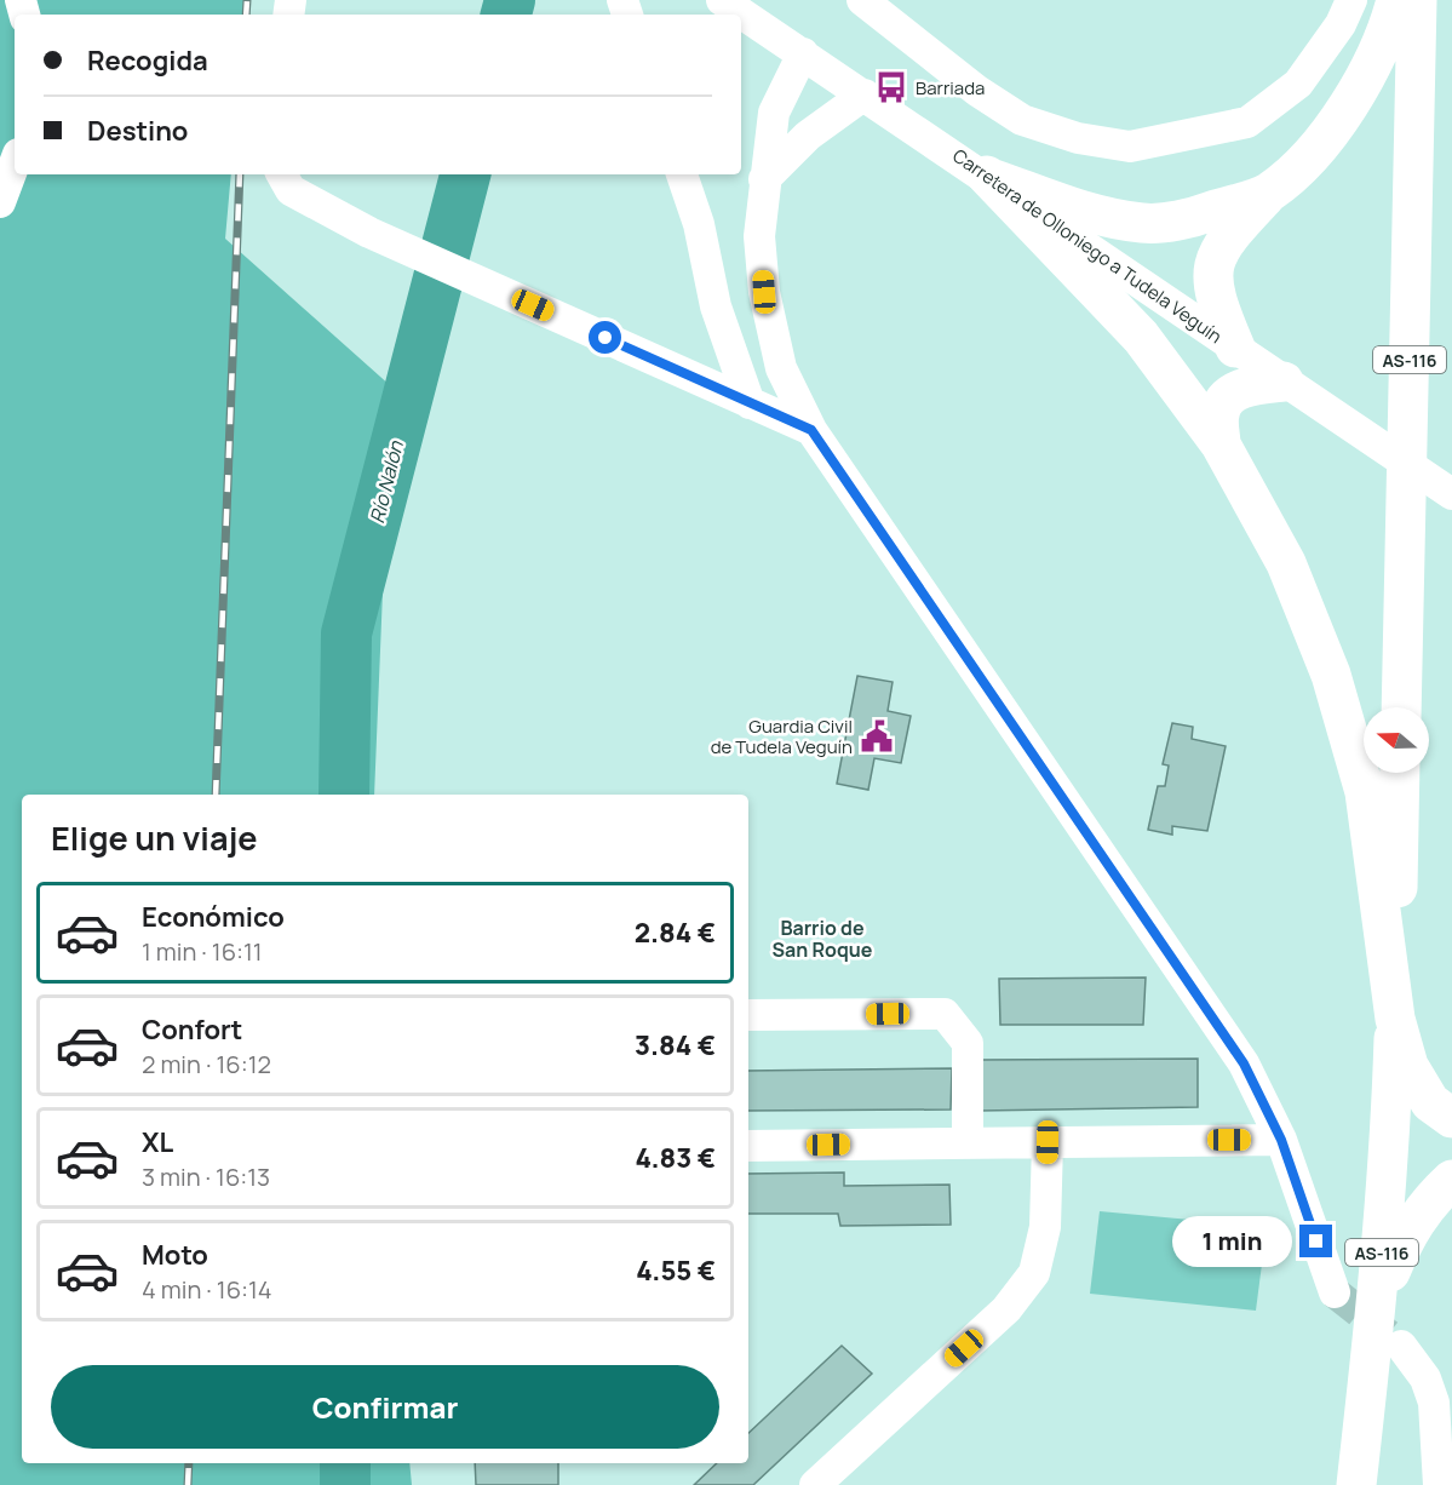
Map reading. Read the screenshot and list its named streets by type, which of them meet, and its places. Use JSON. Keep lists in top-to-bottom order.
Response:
{
  "streets": {
    "main road": ["AS-116"],
    "street": ["Carretera de Olloniego a Tudela Veguín"]
  },
  "districts": ["Barrio de San Roque"],
  "water": ["Río Nalón"],
  "places": {
    "bus stop": ["Barriada"],
    "public building": ["Guardia Civil de Tudela Veguín"]
  },
  "north": "left",
  "page": {
    "banner": ["Recogida", "Destino"],
    "heading": "Elige un viaje",
    "list": [
      {
        "name": "Económico",
        "note": "1 min · 16:11",
        "value": "2.84 €"
      },
      {
        "name": "Confort",
        "note": "2 min · 16:12",
        "value": "3.84 €"
      },
      {
        "name": "XL",
        "note": "3 min · 16:13",
        "value": "4.83 €"
      },
      {
        "name": "Moto",
        "note": "4 min · 16:14",
        "value": "4.55 €"
      }
    ],
    "bubble": "1 min",
    "buttons": "Confirmar"
  }
}
